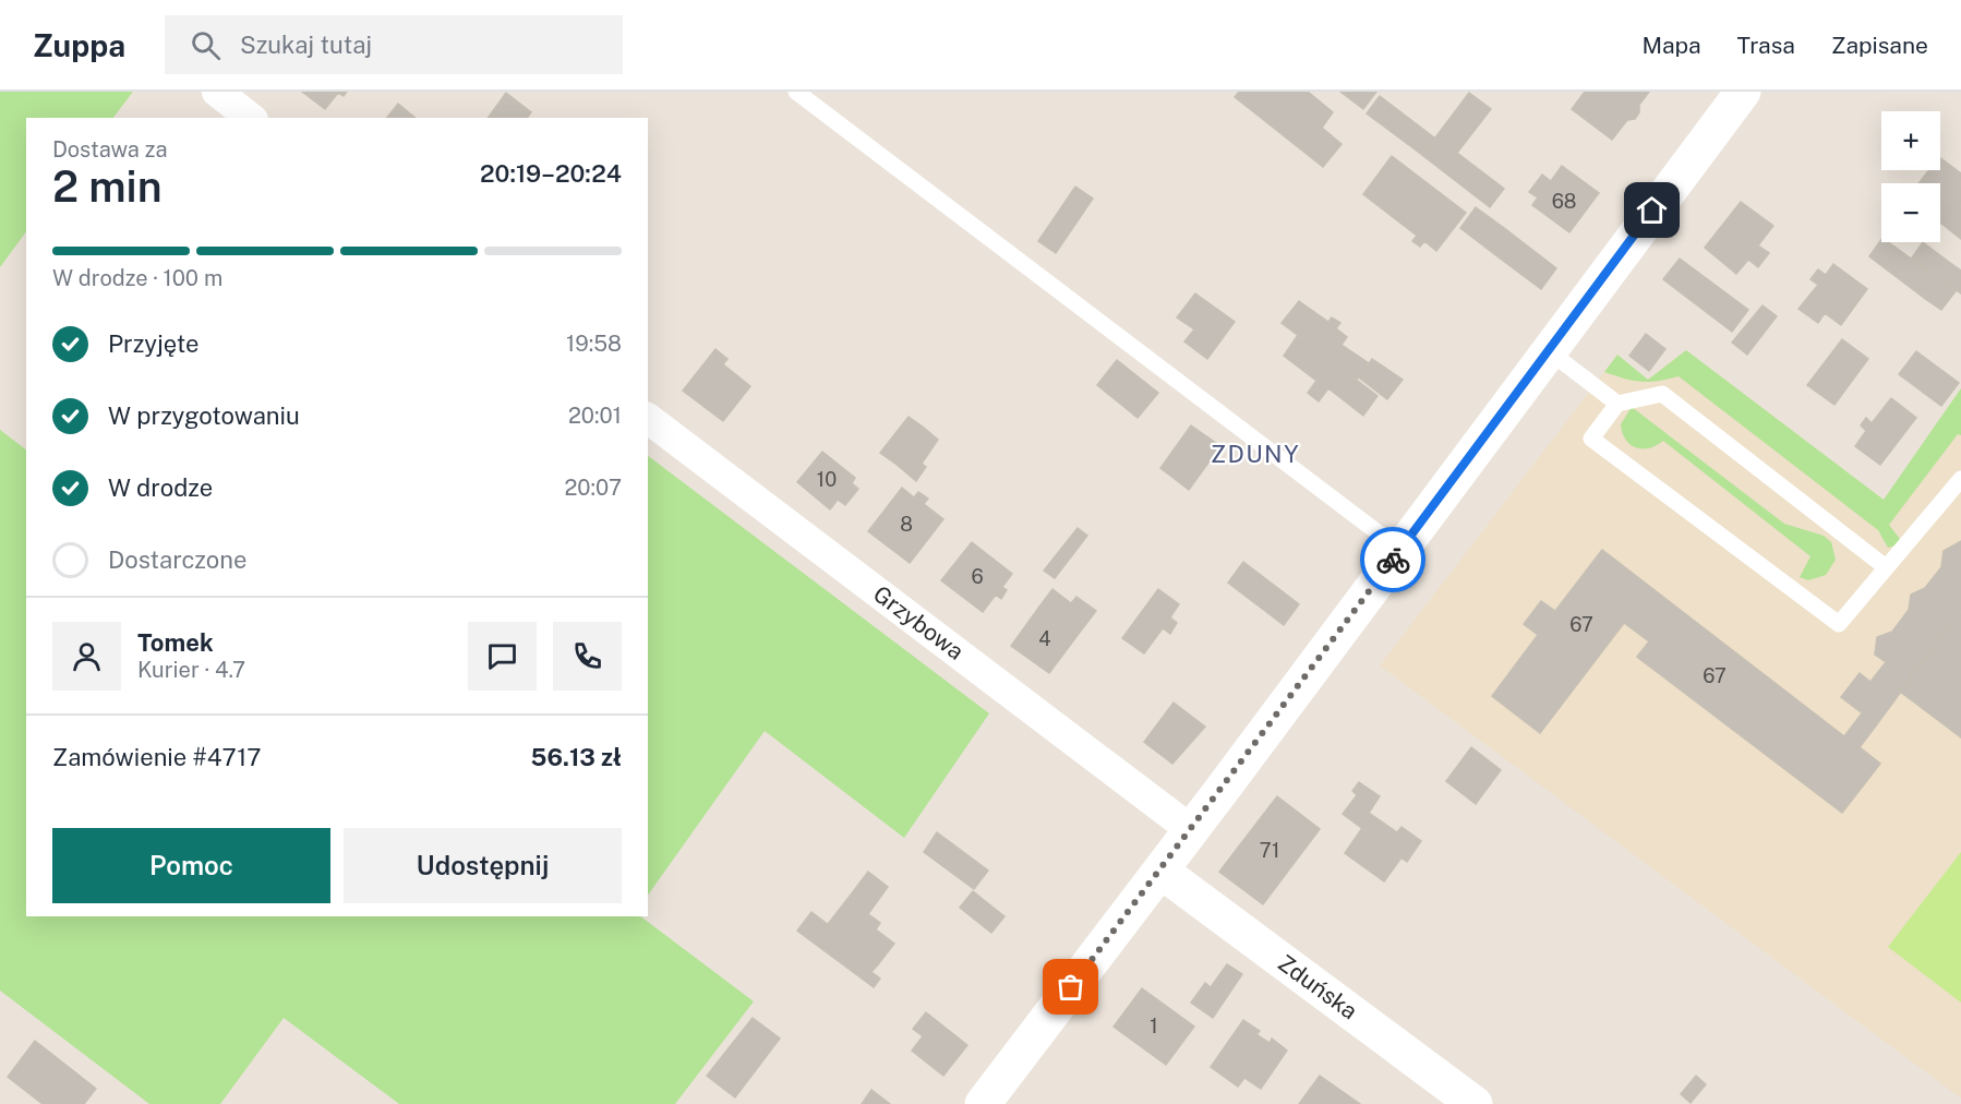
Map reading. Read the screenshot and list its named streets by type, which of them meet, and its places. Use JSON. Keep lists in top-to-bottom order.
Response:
{
  "streets": {
    "street": ["Grzybowa", "Zduńska"]
  },
  "districts": ["ZDUNY"],
  "house_numbers": [
    "68",
    "10",
    "8",
    "6",
    "67",
    "4",
    "67",
    "71",
    "1"
  ],
  "page": {
    "header": "Zuppa",
    "search": "Szukaj tutaj",
    "nav": ["Mapa", "Trasa", "Zapisane"],
    "map_buttons": ["+", "−"],
    "heading": ["2 min", "Dostawa za", "20:19–20:24"],
    "panel": [
      "Tomek",
      "Kurier · 4.7",
      "Zamówienie #4717",
      "56.13 zł"
    ],
    "bar": "W drodze · 100 m",
    "list": [
      ["Przyjęte", "19:58"],
      ["W przygotowaniu", "20:01"],
      ["W drodze", "20:07"],
      "Dostarczone"
    ],
    "buttons": ["Pomoc", "Udostępnij"]
  }
}
